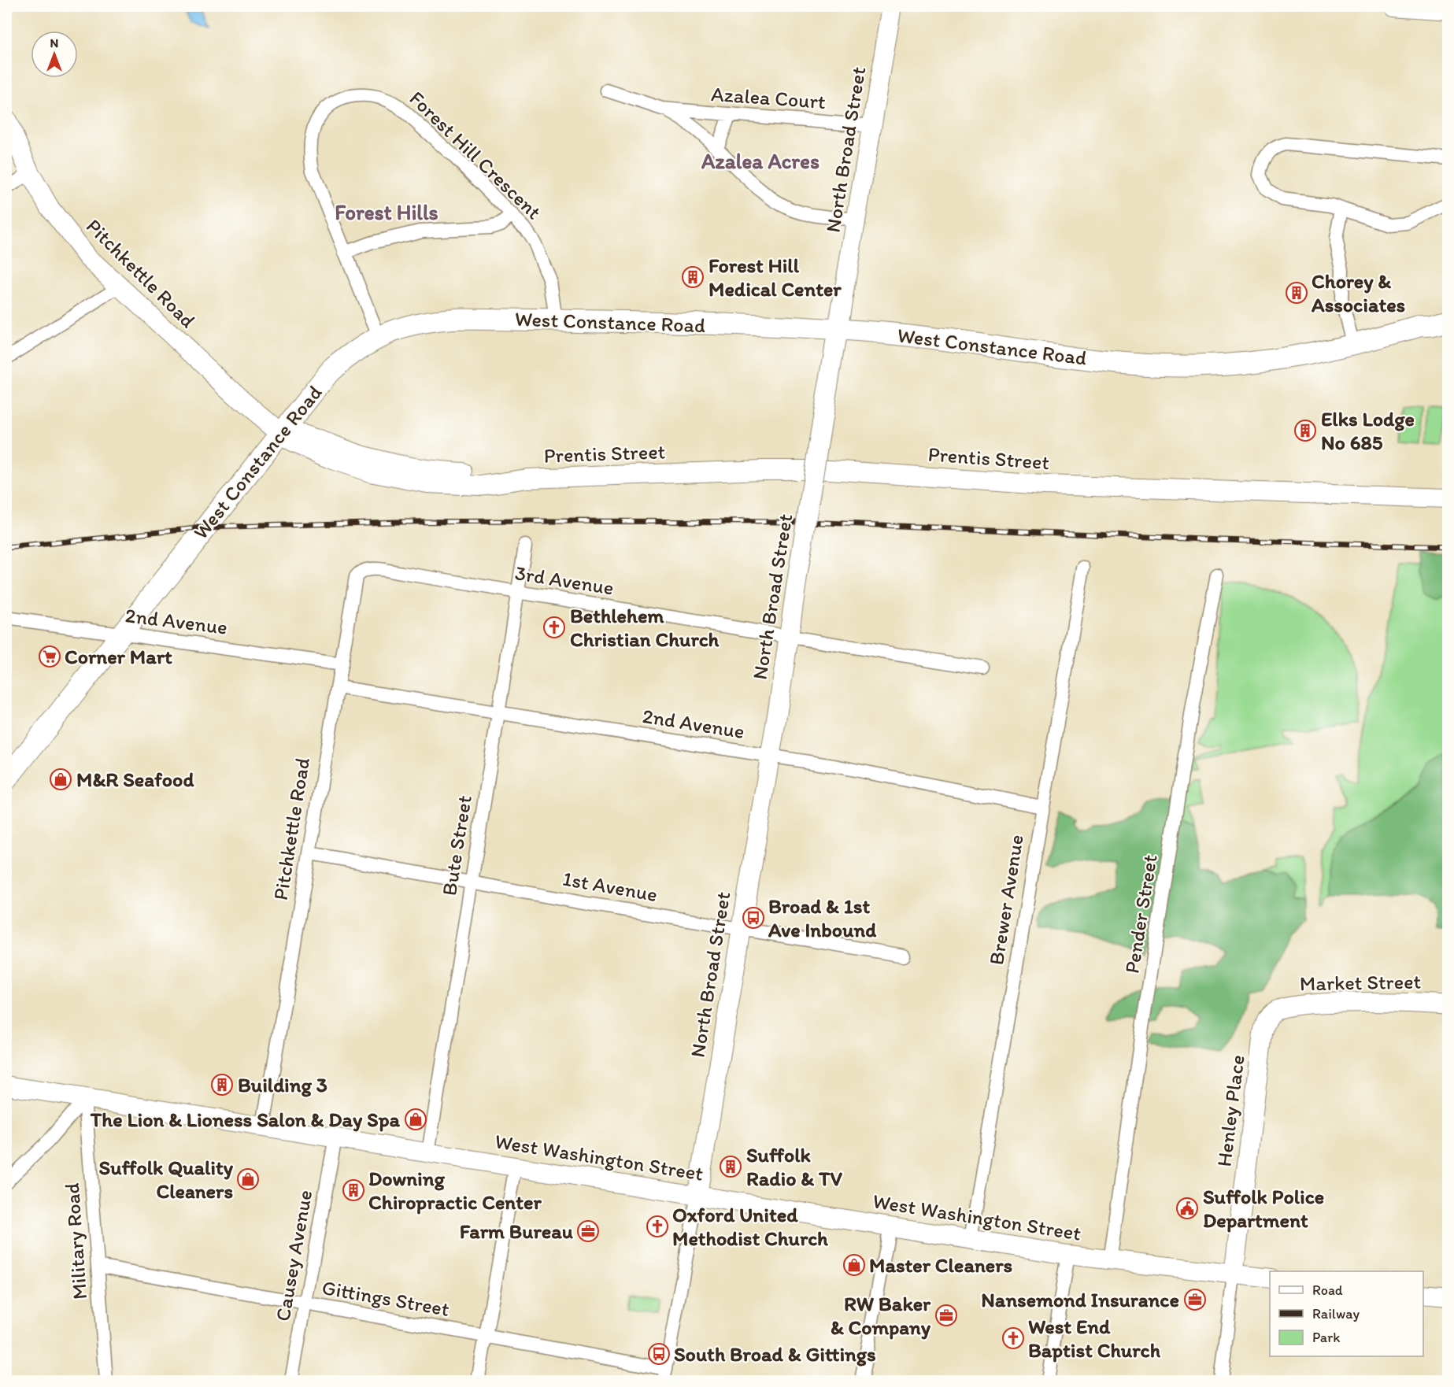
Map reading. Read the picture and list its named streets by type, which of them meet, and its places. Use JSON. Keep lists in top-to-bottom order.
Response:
{
  "streets": {
    "main road": ["West Constance Road"],
    "street": [
      "Azalea Court",
      "North Broad Street",
      "Forest Hill Crescent",
      "Pitchkettle Road",
      "Prentis Street",
      "3rd Avenue",
      "2nd Avenue",
      "Bute Street",
      "1st Avenue",
      "Brewer Avenue",
      "Pender Street",
      "Market Street",
      "Henley Place",
      "West Washington Street",
      "Military Road",
      "Causey Avenue",
      "Gittings Street"
    ]
  },
  "crossings": [
    ["Azalea Court", "North Broad Street"],
    ["North Broad Street", "West Constance Road"],
    ["North Broad Street", "3rd Avenue"],
    ["North Broad Street", "2nd Avenue"],
    ["North Broad Street", "1st Avenue"],
    ["North Broad Street", "West Washington Street"],
    ["Forest Hill Crescent", "West Constance Road"],
    ["Pitchkettle Road", "West Constance Road"],
    ["Pitchkettle Road", "Prentis Street"],
    ["Pitchkettle Road", "3rd Avenue"],
    ["Pitchkettle Road", "2nd Avenue"],
    ["Pitchkettle Road", "1st Avenue"],
    ["Pitchkettle Road", "West Washington Street"],
    ["West Constance Road", "Prentis Street"],
    ["West Constance Road", "2nd Avenue"],
    ["3rd Avenue", "Bute Street"],
    ["2nd Avenue", "Bute Street"],
    ["2nd Avenue", "Brewer Avenue"],
    ["Bute Street", "1st Avenue"],
    ["Bute Street", "West Washington Street"],
    ["Brewer Avenue", "West Washington Street"],
    ["Pender Street", "West Washington Street"],
    ["Market Street", "Henley Place"],
    ["Henley Place", "West Washington Street"],
    ["West Washington Street", "Military Road"],
    ["West Washington Street", "Causey Avenue"],
    ["Military Road", "Gittings Street"],
    ["Causey Avenue", "Gittings Street"]
  ],
  "districts": ["Azalea Acres", "Forest Hills"],
  "places": {
    "building": [
      "Forest Hill Medical Center",
      "Chorey & Associates",
      "Elks Lodge No 685",
      "Building 3",
      "Suffolk Radio & TV",
      "Downing Chiropractic Center"
    ],
    "church": ["Bethlehem Christian Church", "Oxford United Methodist Church", "West End Baptist Church"],
    "supermarket": ["Corner Mart"],
    "shop": [
      "M&R Seafood",
      "The Lion & Lioness Salon & Day Spa",
      "Suffolk Quality Cleaners",
      "Master Cleaners"
    ],
    "bus stop": ["Broad & 1st Ave Inbound", "South Broad & Gittings"],
    "public building": ["Suffolk Police Department"],
    "office": ["Farm Bureau", "Nansemond Insurance", "RW Baker & Company"]
  },
  "legend": ["Road", "Railway", "Park"],
  "north": "top"
}
